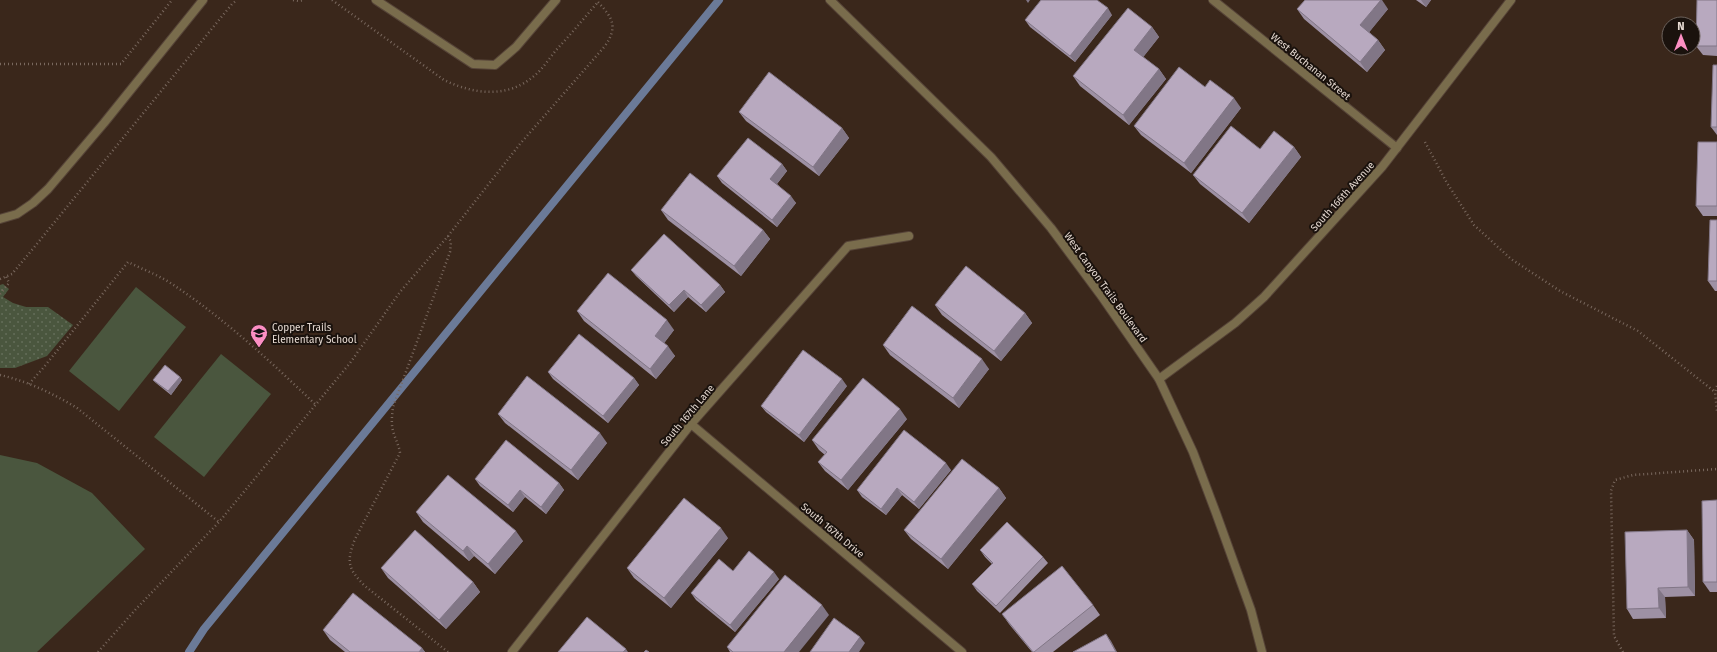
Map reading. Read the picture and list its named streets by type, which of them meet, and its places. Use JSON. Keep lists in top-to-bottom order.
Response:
{
  "streets": {
    "street": [
      "West Buchanan Street",
      "South 166th Avenue",
      "West Canyon Trails Boulevard",
      "South 167th Lane",
      "South 167th Drive"
    ]
  },
  "crossings": [
    ["West Buchanan Street", "South 166th Avenue"],
    ["South 166th Avenue", "West Canyon Trails Boulevard"],
    ["South 167th Lane", "South 167th Drive"]
  ],
  "places": {
    "school or university": ["Copper Trails Elementary School"]
  },
  "north": "top"
}
